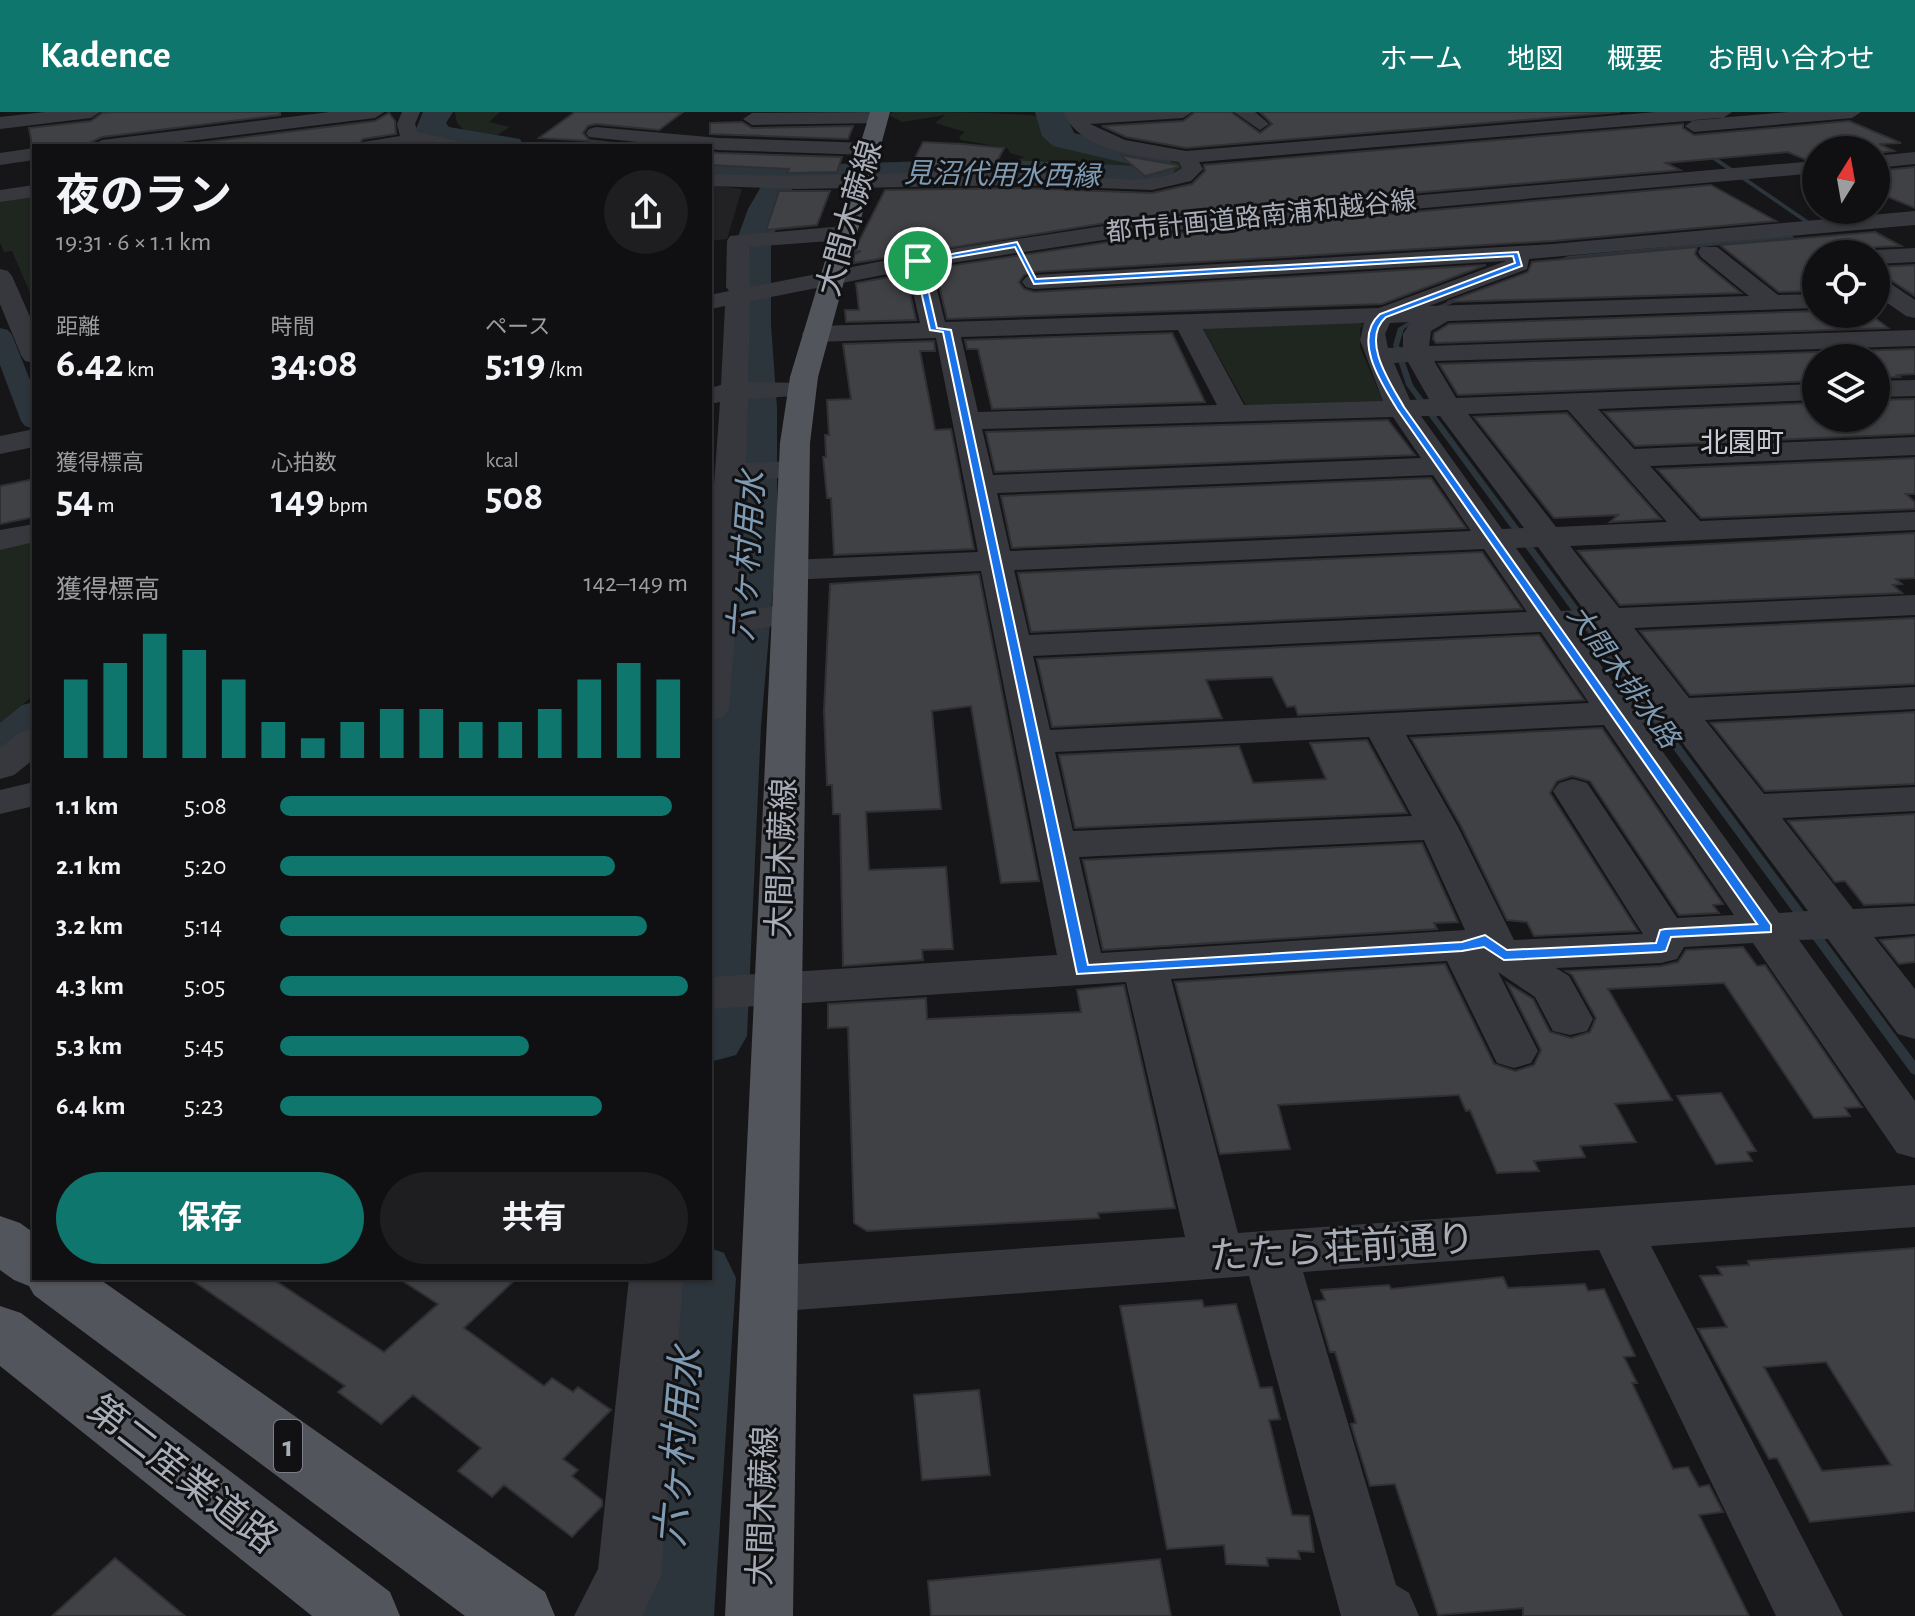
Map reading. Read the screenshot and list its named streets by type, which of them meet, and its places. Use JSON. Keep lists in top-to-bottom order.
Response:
{
  "streets": {
    "main road": ["大間木蕨線", "1", "第二産業道路"],
    "street": ["都市計画道路南浦和越谷線", "たたら荘前通り"]
  },
  "crossings": [
    ["都市計画道路南浦和越谷線", "大間木蕨線"],
    ["大間木蕨線", "たたら荘前通り"]
  ],
  "districts": ["北園町"],
  "water": ["見沼代用水西縁", "六ヶ村用水", "大間木排水路"],
  "north": "top",
  "page": {
    "header": "Kadence",
    "nav": [
      "ホーム",
      "地図",
      "概要",
      "お問い合わせ"
    ],
    "heading": ["夜のラン", "19:31 · 6 × 1.1 km"],
    "stats": [
      ["距離", "6.42 km"],
      ["時間", "34:08"],
      ["ペース", "5:19 /km"],
      ["獲得標高", "54 m"],
      ["心拍数", "149 bpm"],
      ["kcal", "508"]
    ],
    "chart": ["獲得標高", "142–149 m"],
    "list": [
      {
        "name": "1.1 km",
        "note": "5:08"
      },
      {
        "name": "2.1 km",
        "note": "5:20"
      },
      {
        "name": "3.2 km",
        "note": "5:14"
      },
      {
        "name": "4.3 km",
        "note": "5:05"
      },
      {
        "name": "5.3 km",
        "note": "5:45"
      },
      {
        "name": "6.4 km",
        "note": "5:23"
      }
    ],
    "buttons": ["保存", "共有"]
  }
}
